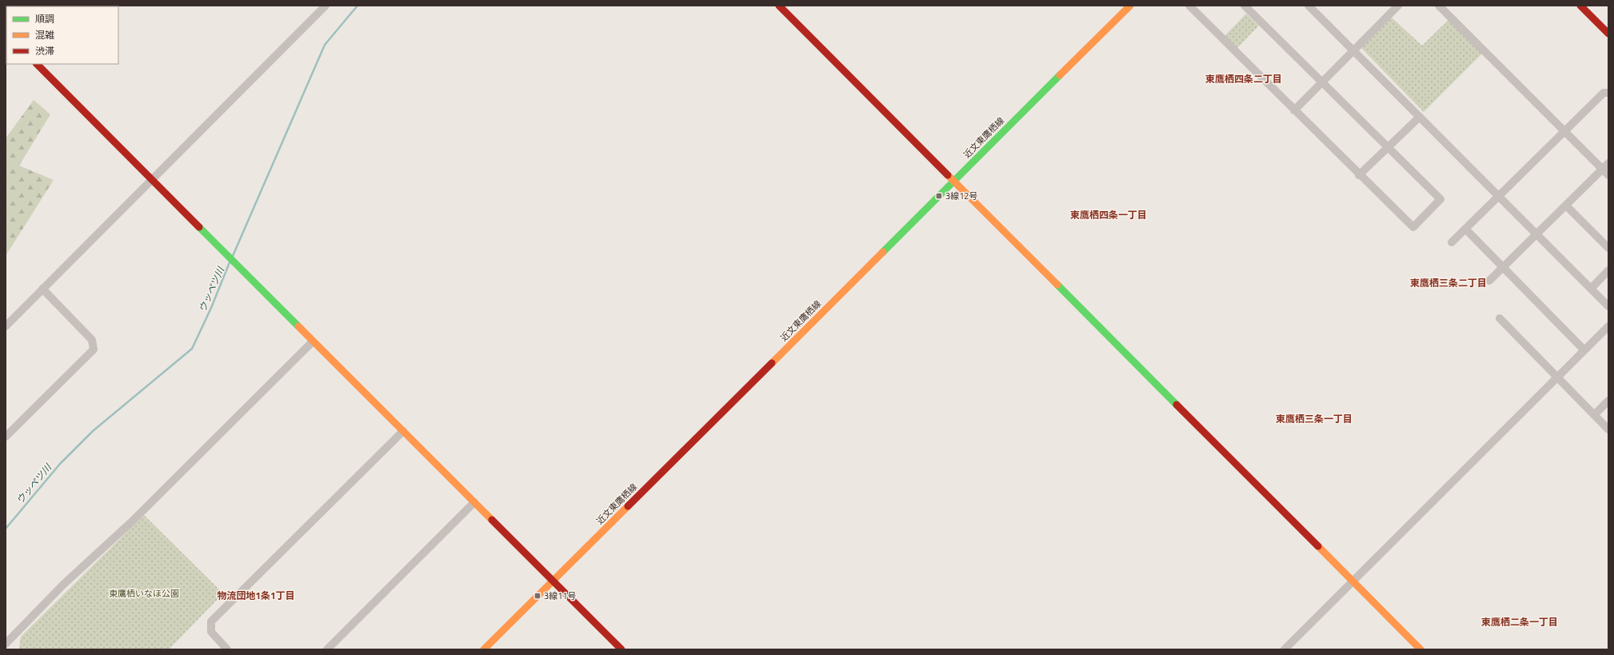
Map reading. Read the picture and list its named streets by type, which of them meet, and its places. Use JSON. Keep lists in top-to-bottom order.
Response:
{
  "streets": {
    "street": ["近文東鷹栖線"]
  },
  "districts": [
    "東鷹栖四条二丁目",
    "東鷹栖四条一丁目",
    "東鷹栖三条二丁目",
    "東鷹栖三条一丁目",
    "物流団地1条1丁目",
    "東鷹栖二条一丁目"
  ],
  "water": ["ウッペツ川"],
  "parks": ["東鷹栖いなほ公園"],
  "places": {
    "transit": ["3線12号", "3線11号"]
  },
  "legend": ["順調", "混雑", "渋滞"]
}
